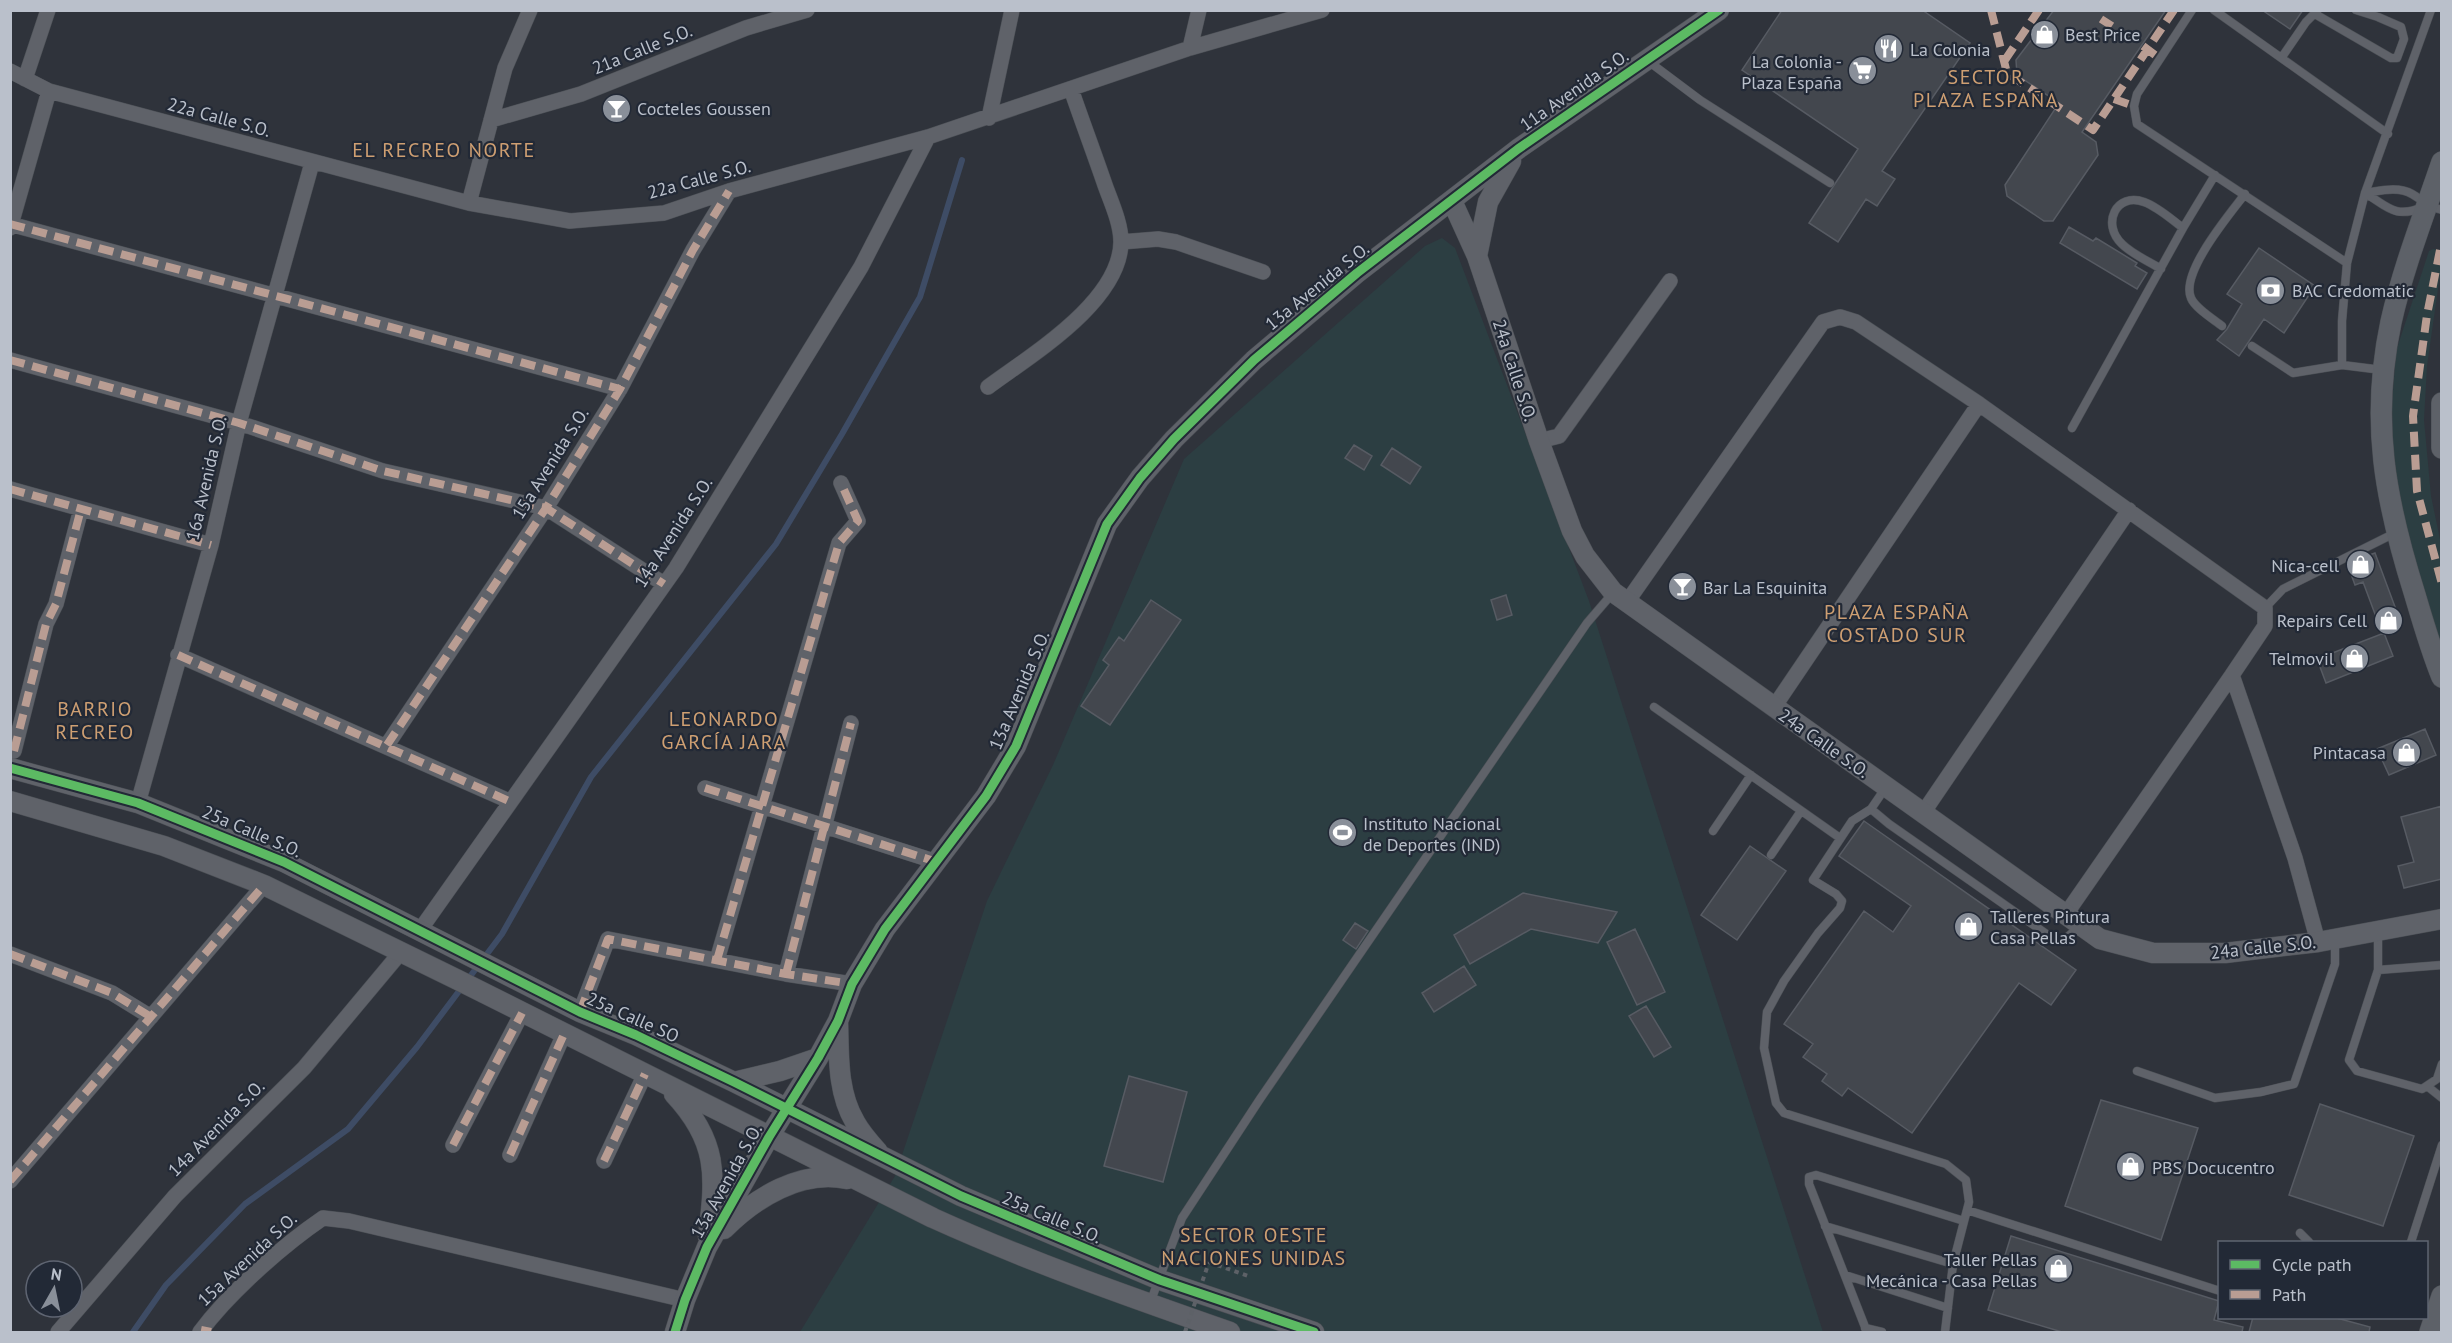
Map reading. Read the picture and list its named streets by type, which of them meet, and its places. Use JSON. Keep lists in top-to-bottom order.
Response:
{
  "streets": {
    "street": [
      "21a Calle S.O.",
      "11a Avenida S.O.",
      "22a Calle S.O.",
      "13a Avenida S.O.",
      "24a Calle S.O.",
      "15a Avenida S.O.",
      "16a Avenida S.O.",
      "14a Avenida S.O.",
      "25a Calle S.O.",
      "25a Calle SO"
    ]
  },
  "crossings": [
    ["11a Avenida S.O.", "13a Avenida S.O."],
    ["11a Avenida S.O.", "24a Calle S.O."],
    ["22a Calle S.O.", "15a Avenida S.O."],
    ["22a Calle S.O.", "16a Avenida S.O."],
    ["22a Calle S.O.", "14a Avenida S.O."],
    ["13a Avenida S.O.", "24a Calle S.O."],
    ["13a Avenida S.O.", "15a Avenida S.O."],
    ["13a Avenida S.O.", "25a Calle S.O."],
    ["13a Avenida S.O.", "25a Calle SO"],
    ["16a Avenida S.O.", "25a Calle S.O."],
    ["14a Avenida S.O.", "25a Calle S.O."],
    ["25a Calle S.O.", "25a Calle SO"]
  ],
  "districts": [
    "SECTOR PLAZA ESPAÑA",
    "EL RECREO NORTE",
    "PLAZA ESPAÑA COSTADO SUR",
    "BARRIO RECREO",
    "LEONARDO GARCÍA JARA",
    "SECTOR OESTE NACIONES UNIDAS"
  ],
  "places": {
    "shop": [
      "Best Price",
      "Nica-cell",
      "Repairs Cell",
      "Telmovil",
      "Pintacasa",
      "Talleres Pintura Casa Pellas",
      "PBS Docucentro",
      "Taller Pellas Mecánica - Casa Pellas"
    ],
    "restaurant": ["La Colonia"],
    "supermarket": ["La Colonia - Plaza España"],
    "bar": ["Cocteles Goussen", "Bar La Esquinita"],
    "bank": ["BAC Credomatic"],
    "sports": ["Instituto Nacional de Deportes (IND)"]
  },
  "legend": ["Cycle path", "Path"],
  "north": "top"
}
